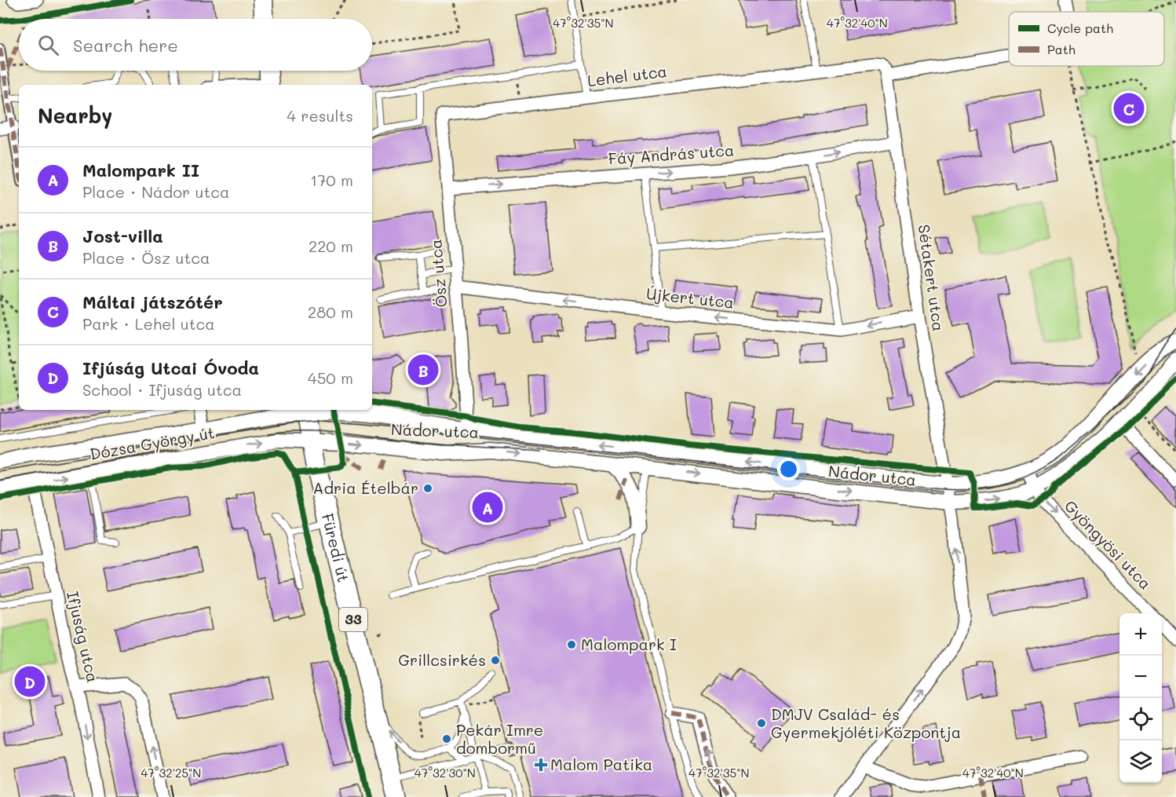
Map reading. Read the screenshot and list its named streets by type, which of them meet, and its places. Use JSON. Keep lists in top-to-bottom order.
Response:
{
  "streets": {
    "main road": ["Füredi út", "33"],
    "street": [
      "Lehel utca",
      "Fáy András utca",
      "Ösz utca",
      "Sétakert utca",
      "Újkert utca",
      "Nádor utca",
      "Dózsa György út",
      "Gyöngyösi utca",
      "Ifjuság utca"
    ]
  },
  "crossings": [
    ["Lehel utca", "Ösz utca"],
    ["Lehel utca", "Sétakert utca"],
    ["Fáy András utca", "Ösz utca"],
    ["Fáy András utca", "Sétakert utca"],
    ["Ösz utca", "Újkert utca"],
    ["Ösz utca", "Nádor utca"],
    ["Sétakert utca", "Újkert utca"],
    ["Sétakert utca", "Nádor utca"],
    ["Nádor utca", "Dózsa György út"],
    ["Nádor utca", "Gyöngyösi utca"],
    ["Nádor utca", "Füredi út"],
    ["Dózsa György út", "Füredi út"],
    ["Dózsa György út", "Ifjuság utca"]
  ],
  "one_way": [
    "Fáy András utca",
    "Sétakert utca",
    "Újkert utca",
    "Gyöngyösi utca"
  ],
  "places": {
    "other": [
      "Adria Ételbár",
      "Malompark I",
      "Grillcsirkés",
      "DMJV Család- és Gyermekjóléti Központja",
      "Pekár Imre dombormű"
    ],
    "health": ["Malom Patika"]
  },
  "legend": ["Cycle path", "Path"],
  "page": {
    "search": "Search here",
    "heading": ["Nearby", "4 results"],
    "pins": [
      "C",
      "B",
      "A",
      "D"
    ],
    "list": [
      {
        "mark": "A",
        "name": "Malompark II",
        "note": "Place · Nádor utca",
        "value": "170 m"
      },
      {
        "mark": "B",
        "name": "Jost-villa",
        "note": "Place · Ösz utca",
        "value": "220 m"
      },
      {
        "mark": "C",
        "name": "Máltai játszótér",
        "note": "Park · Lehel utca",
        "value": "280 m"
      },
      {
        "mark": "D",
        "name": "Ifjúság Utcai Óvoda",
        "note": "School · Ifjuság utca",
        "value": "450 m"
      }
    ],
    "map_buttons": ["+", "−"]
  },
  "coordinates": [
    "47°32'35\"N",
    "47°32'40\"N",
    "47°32'25\"N",
    "47°32'30\"N"
  ]
}
